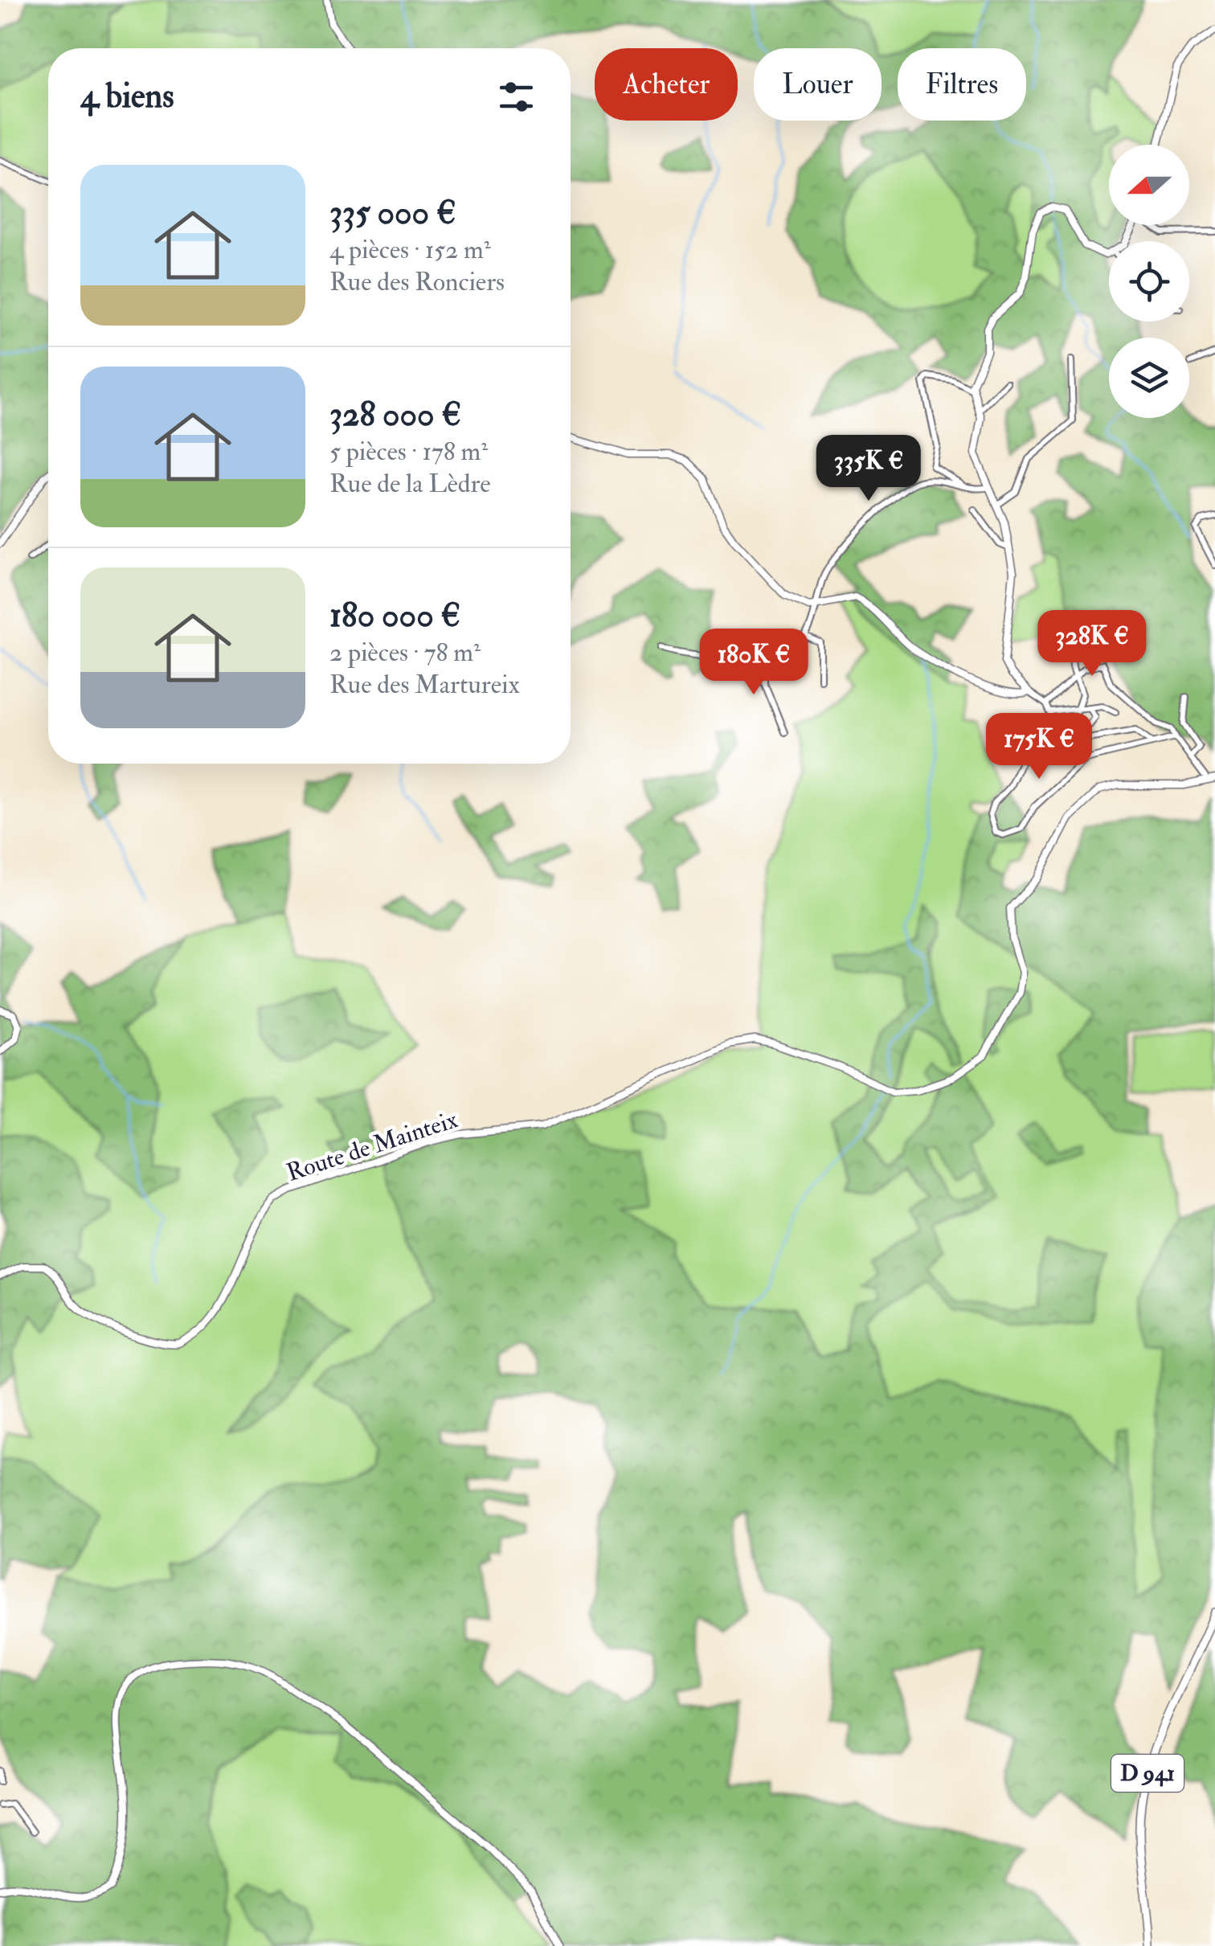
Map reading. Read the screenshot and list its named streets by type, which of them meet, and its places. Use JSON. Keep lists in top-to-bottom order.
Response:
{
  "streets": {
    "main road": ["D 941"],
    "street": ["Route de Mainteix"]
  },
  "north": "left",
  "page": {
    "chip": ["Acheter", "Louer", "Filtres"],
    "heading": "4 biens",
    "list": [
      {
        "name": "335 000 €",
        "note": "4 pièces · 152 m² · Rue des Ronciers"
      },
      {
        "name": "328 000 €",
        "note": "5 pièces · 178 m² · Rue de la Lèdre"
      },
      {
        "name": "180 000 €",
        "note": "2 pièces · 78 m² · Rue des Martureix"
      }
    ],
    "price": [
      "335K €",
      "328K €",
      "180K €",
      "175K €"
    ]
  }
}
